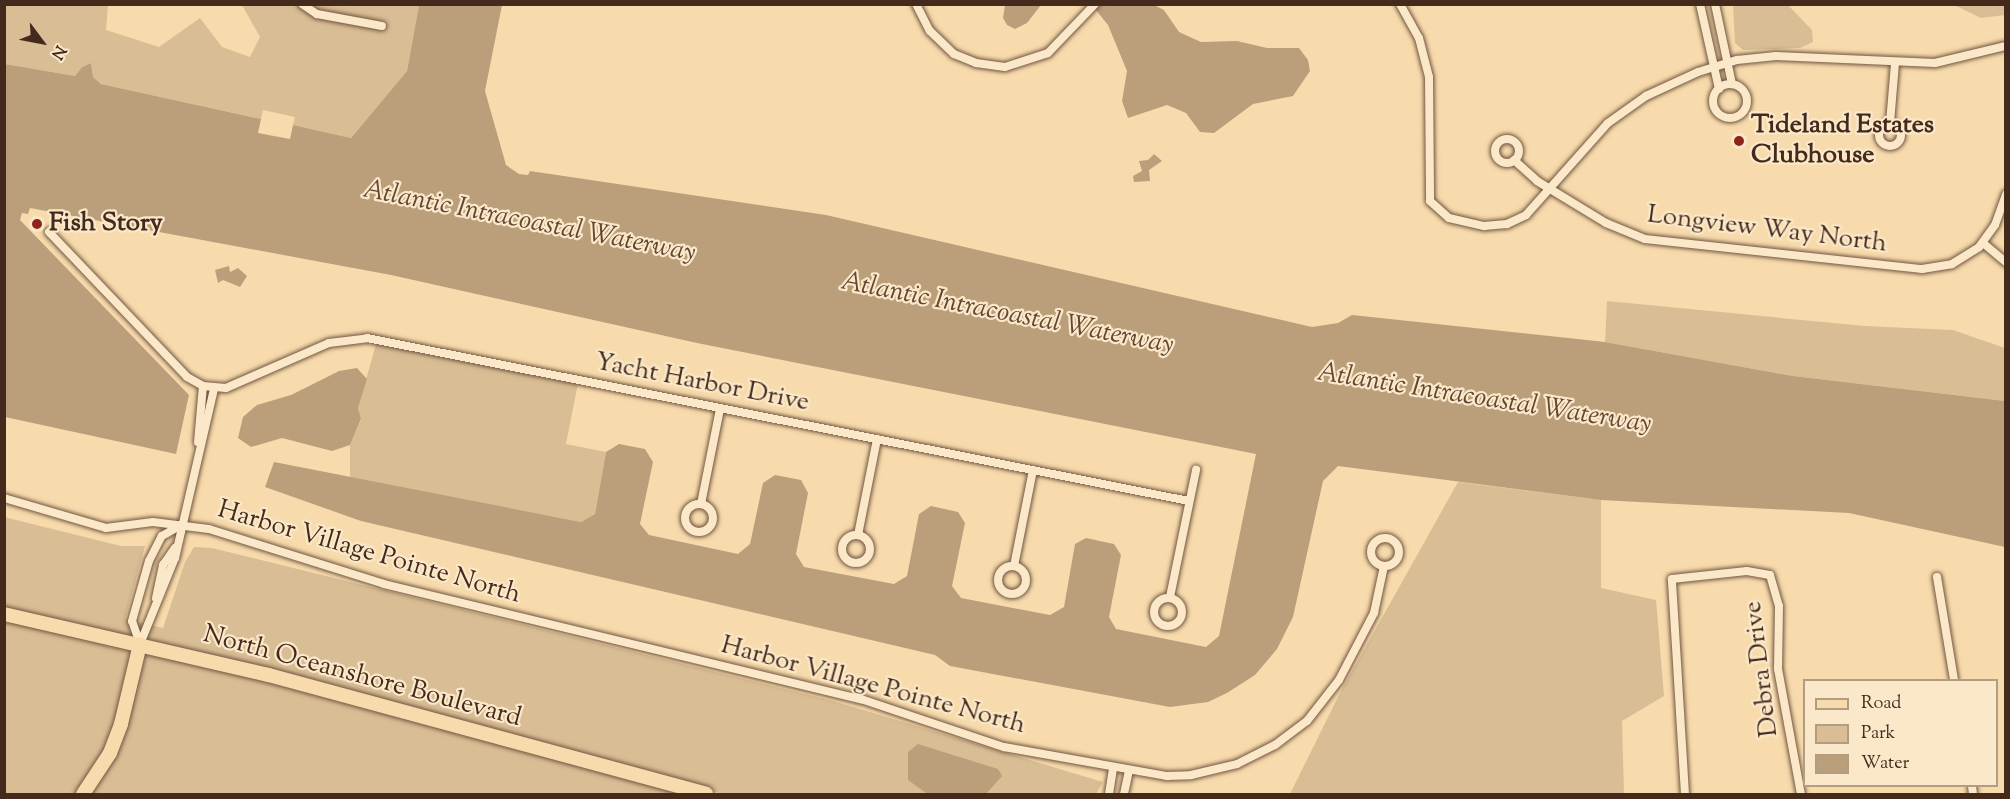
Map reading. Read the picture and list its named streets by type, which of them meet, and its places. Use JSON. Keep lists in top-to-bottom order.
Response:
{
  "streets": {
    "main road": ["North Oceanshore Boulevard"],
    "street": [
      "Longview Way North",
      "Yacht Harbor Drive",
      "Harbor Village Pointe North",
      "Debra Drive"
    ]
  },
  "water": ["Atlantic Intracoastal Waterway"],
  "places": ["Tideland Estates Clubhouse", "Fish Story"],
  "legend": ["Road", "Park", "Water"],
  "north": "bottom right"
}
